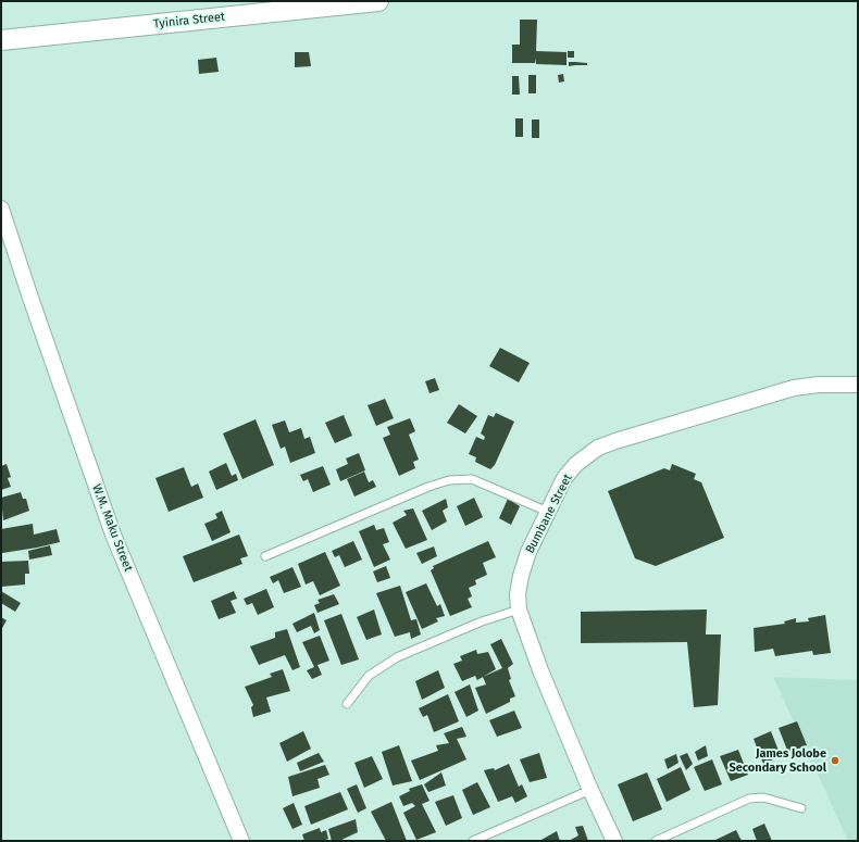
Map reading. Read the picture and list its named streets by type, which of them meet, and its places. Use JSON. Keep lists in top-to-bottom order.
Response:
{
  "streets": {
    "street": ["Tyinira Street", "Bumbane Street", "W.M. Maku Street"]
  },
  "places": ["James Jolobe Secondary School"]
}
